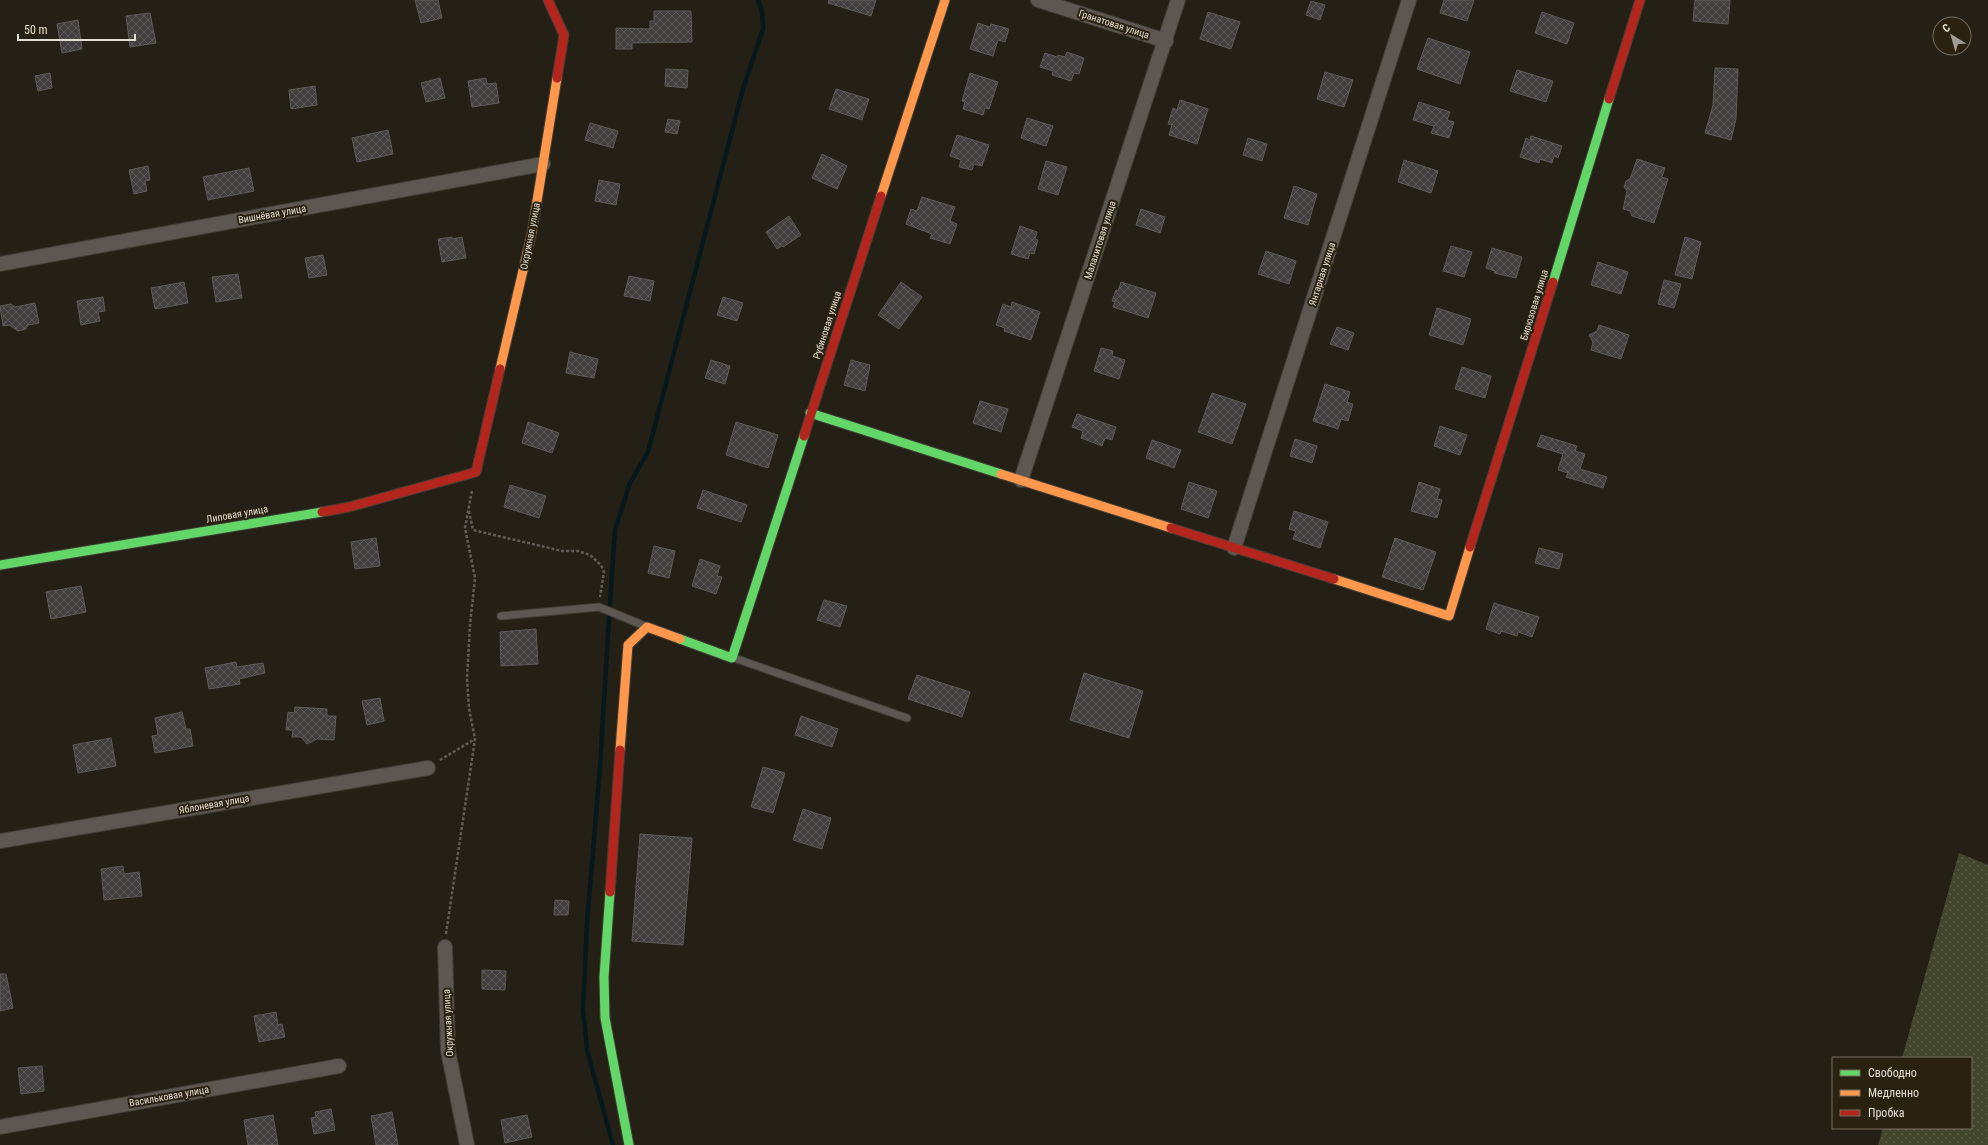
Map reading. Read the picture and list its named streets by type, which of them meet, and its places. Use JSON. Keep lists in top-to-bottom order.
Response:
{
  "streets": {
    "street": [
      "Гранатовая улица",
      "Вишнёвая улица",
      "Окружная улица",
      "Малахитовая улица",
      "Янтарная улица",
      "Бирюзовая улица",
      "Рубиновая улица",
      "Липовая улица",
      "Яблоневая улица",
      "Васильковая улица"
    ]
  },
  "crossings": [
    ["Гранатовая улица", "Малахитовая улица"],
    ["Вишнёвая улица", "Окружная улица"],
    ["Окружная улица", "Липовая улица"],
    ["Янтарная улица", "Бирюзовая улица"]
  ],
  "legend": ["Свободно", "Медленно", "Пробка"],
  "scale_bar": "50 m",
  "north": "top left"
}
